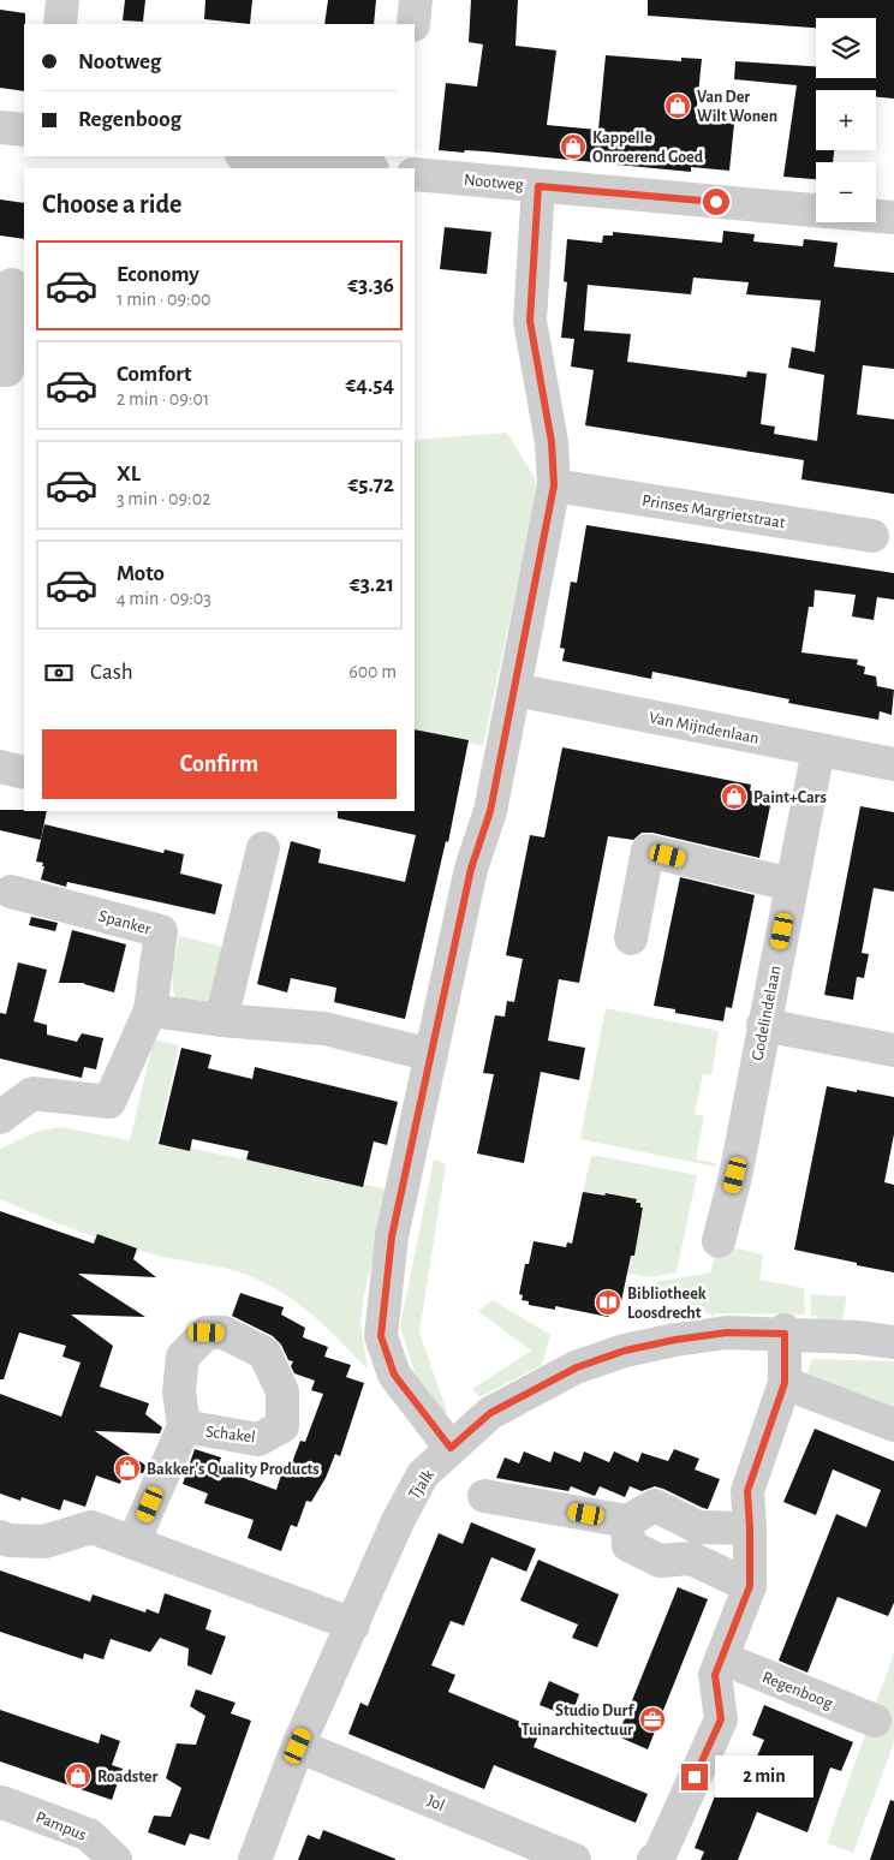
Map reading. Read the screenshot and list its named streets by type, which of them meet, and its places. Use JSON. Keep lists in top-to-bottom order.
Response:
{
  "streets": {
    "street": [
      "Nootweg",
      "Prinses Margrietstraat",
      "Van Mijndenlaan",
      "Spanker",
      "Godelindelaan",
      "Schakel",
      "Tjalk",
      "Regenboog",
      "Jol",
      "Pampus"
    ]
  },
  "crossings": [
    ["Van Mijndenlaan", "Godelindelaan"],
    ["Tjalk", "Jol"]
  ],
  "places": {
    "shop": [
      "Van Der Wilt Wonen",
      "Kappelle Onroerend Goed",
      "Paint+Cars",
      "Bakker's Quality Products",
      "Roadster"
    ],
    "library": ["Bibliotheek Loosdrecht"],
    "office": ["Studio Durf Tuinarchitectuur"]
  },
  "page": {
    "map_buttons": ["+", "−"],
    "banner": ["Nootweg", "Regenboog"],
    "heading": "Choose a ride",
    "list": [
      {
        "name": "Economy",
        "note": "1 min · 09:00",
        "value": "€3.36"
      },
      {
        "name": "Comfort",
        "note": "2 min · 09:01",
        "value": "€4.54"
      },
      {
        "name": "XL",
        "note": "3 min · 09:02",
        "value": "€5.72"
      },
      {
        "name": "Moto",
        "note": "4 min · 09:03",
        "value": "€3.21"
      }
    ],
    "pay": ["Cash", "600 m"],
    "buttons": "Confirm",
    "bubble": "2 min"
  }
}
